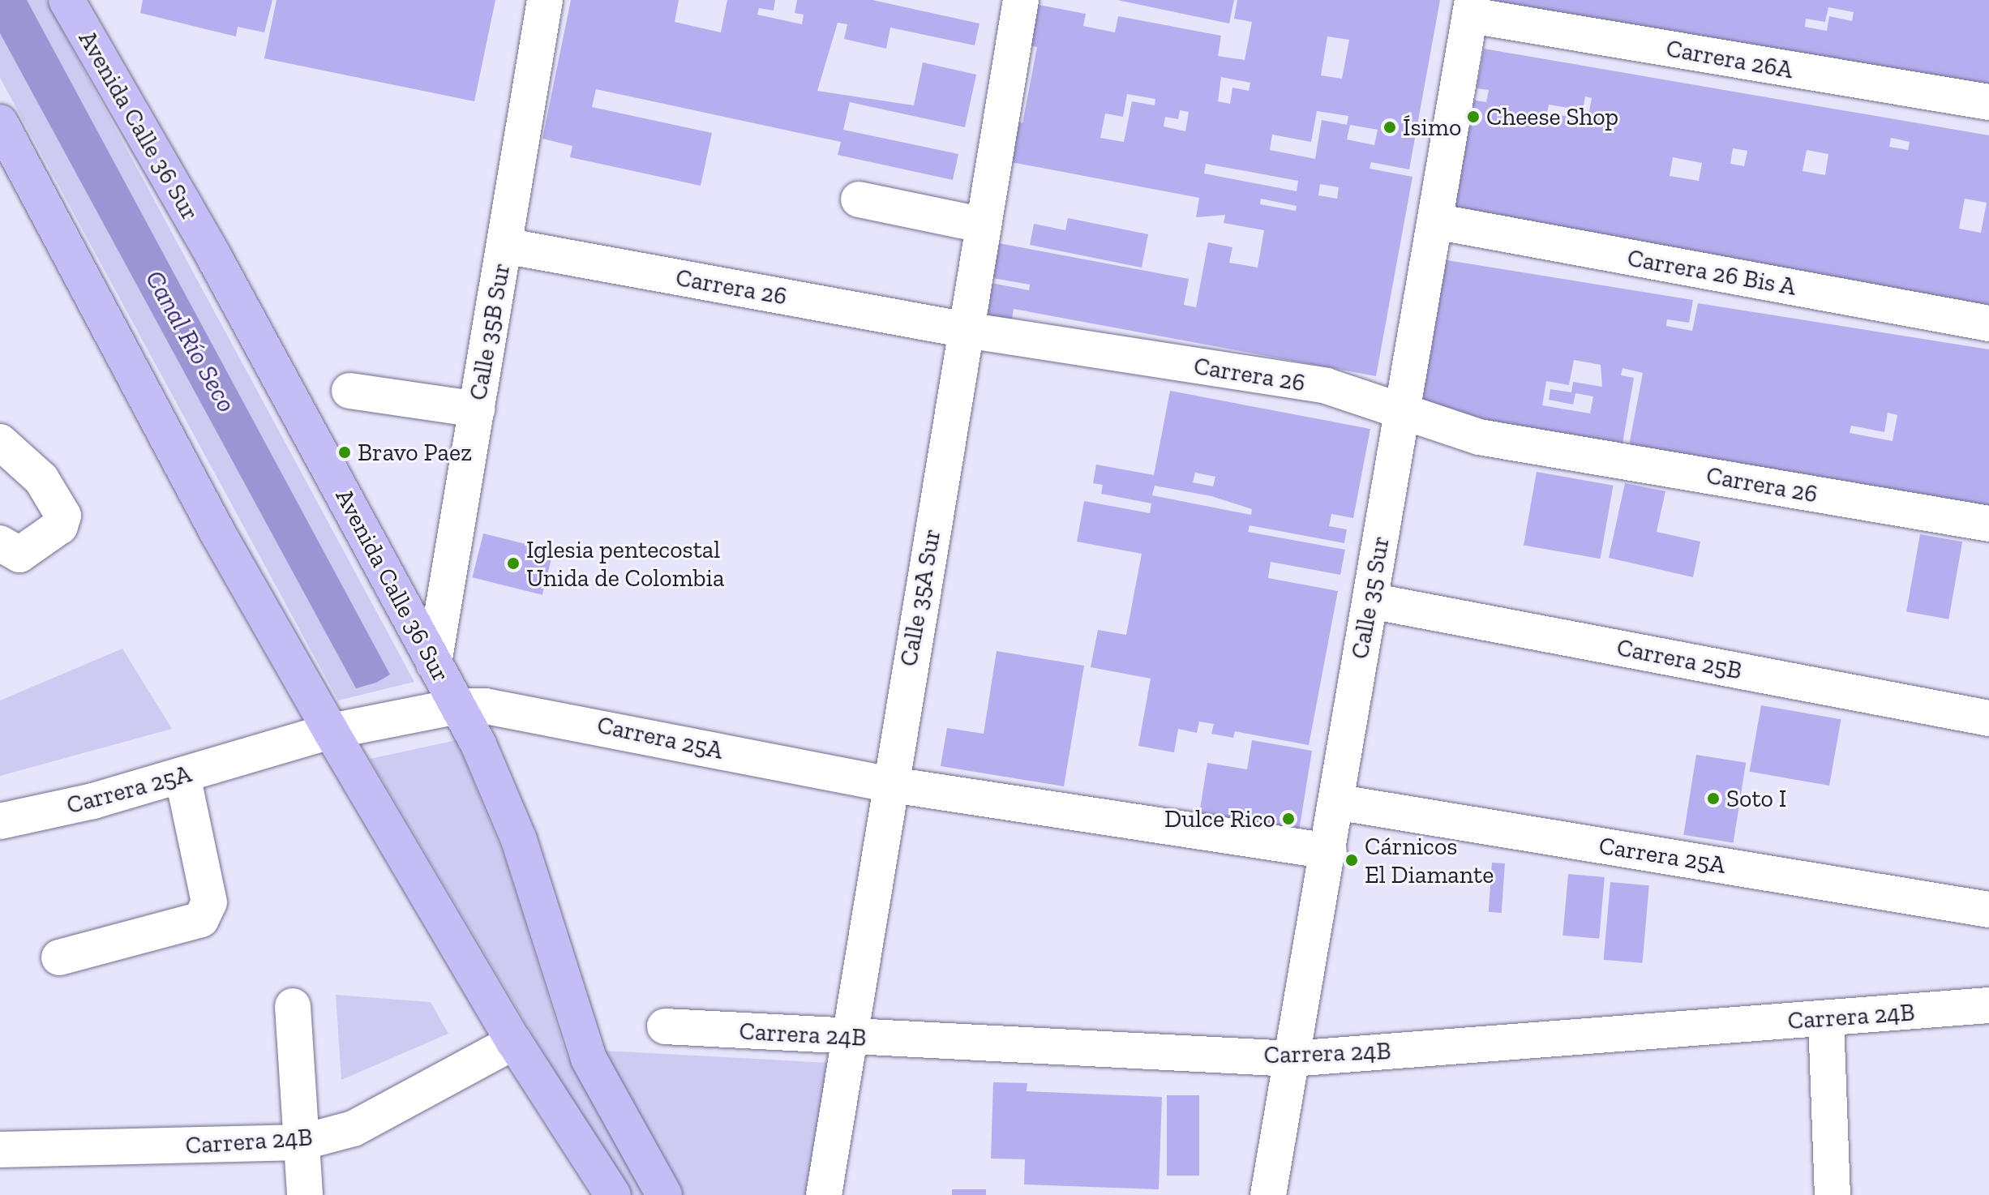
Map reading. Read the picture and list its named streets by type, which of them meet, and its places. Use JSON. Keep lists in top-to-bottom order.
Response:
{
  "streets": {
    "main road": ["Avenida Calle 36 Sur"],
    "street": [
      "Carrera 26A",
      "Carrera 26 Bis A",
      "Carrera 26",
      "Calle 35B Sur",
      "Calle 35A Sur",
      "Calle 35 Sur",
      "Carrera 25B",
      "Carrera 25A",
      "Carrera 24B"
    ]
  },
  "crossings": [
    ["Carrera 26A", "Calle 35 Sur"],
    ["Avenida Calle 36 Sur", "Calle 35B Sur"],
    ["Avenida Calle 36 Sur", "Carrera 25A"],
    ["Carrera 26 Bis A", "Calle 35 Sur"],
    ["Carrera 26", "Calle 35B Sur"],
    ["Carrera 26", "Calle 35A Sur"],
    ["Carrera 26", "Calle 35 Sur"],
    ["Calle 35A Sur", "Carrera 25A"],
    ["Calle 35A Sur", "Carrera 24B"],
    ["Calle 35 Sur", "Carrera 25B"],
    ["Calle 35 Sur", "Carrera 25A"],
    ["Calle 35 Sur", "Carrera 24B"]
  ],
  "water": ["Canal Río Seco"],
  "places": [
    "Cheese Shop",
    "Ísimo",
    "Bravo Paez",
    "Iglesia pentecostal Unida de Colombia",
    "Soto I",
    "Dulce Rico",
    "Cárnicos El Diamante"
  ]
}
